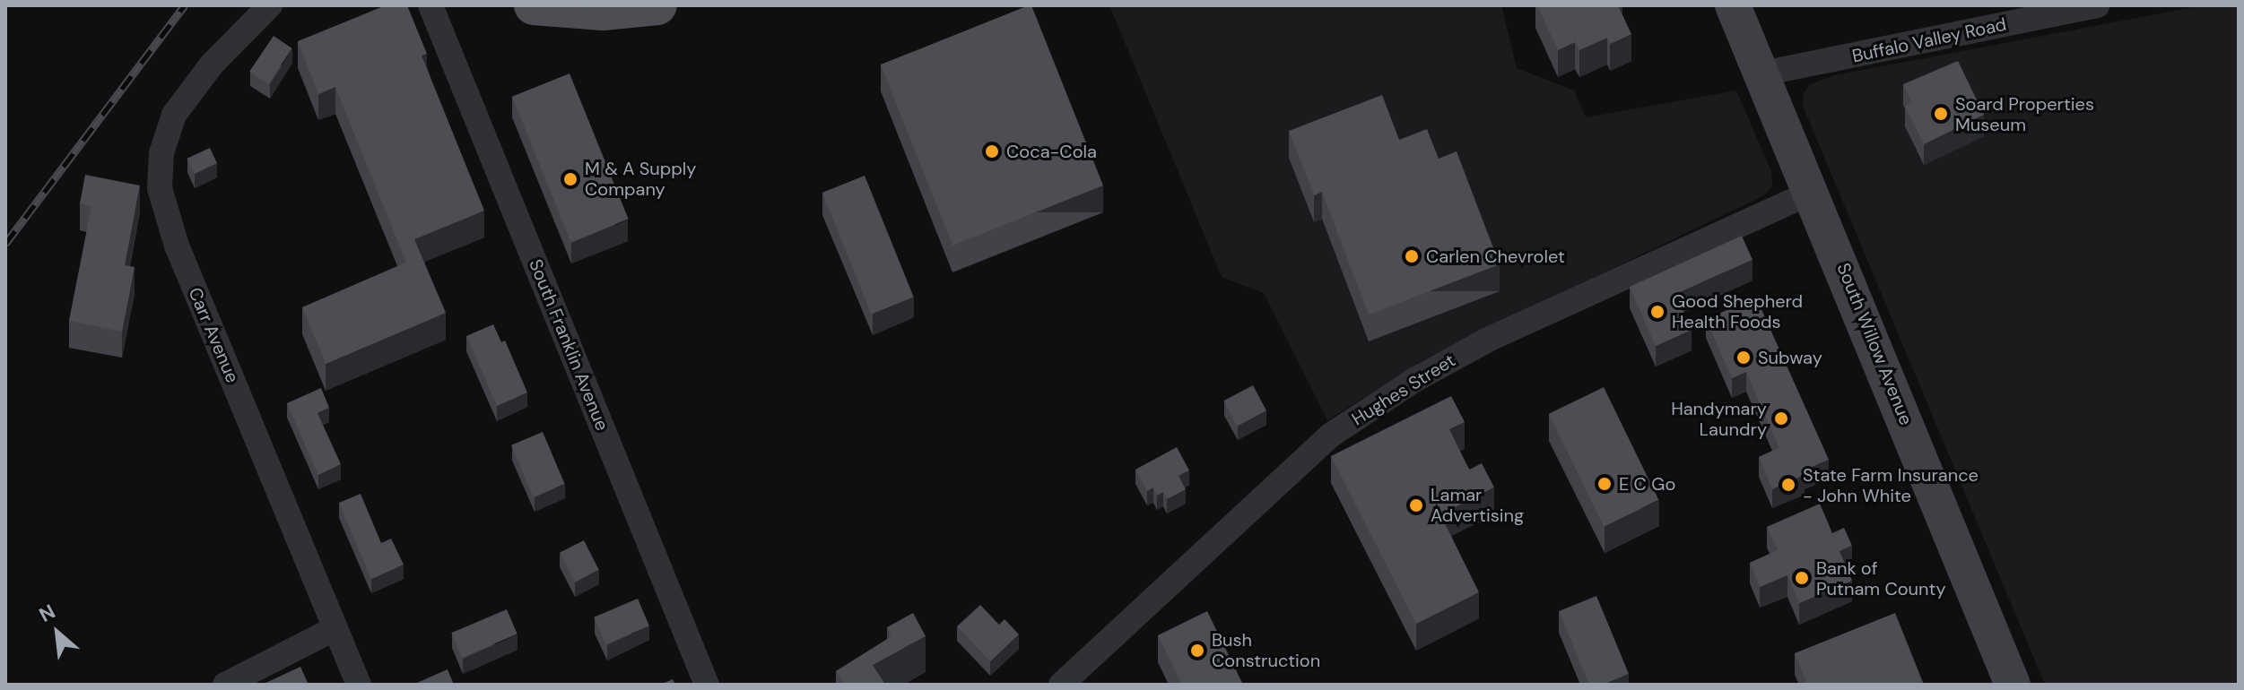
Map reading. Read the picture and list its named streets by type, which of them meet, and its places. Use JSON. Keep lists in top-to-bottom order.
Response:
{
  "streets": {
    "main road": ["South Willow Avenue"],
    "street": [
      "Buffalo Valley Road",
      "Carr Avenue",
      "South Franklin Avenue",
      "Hughes Street"
    ]
  },
  "crossings": [
    ["Buffalo Valley Road", "South Willow Avenue"],
    ["South Willow Avenue", "Hughes Street"]
  ],
  "places": [
    "Soard Properties Museum",
    "Coca-Cola",
    "M & A Supply Company",
    "Carlen Chevrolet",
    "Good Shepherd Health Foods",
    "Subway",
    "Handymary Laundry",
    "E C Go",
    "State Farm Insurance - John White",
    "Lamar Advertising",
    "Bank of Putnam County",
    "Bush Construction"
  ],
  "north": "top left"
}
